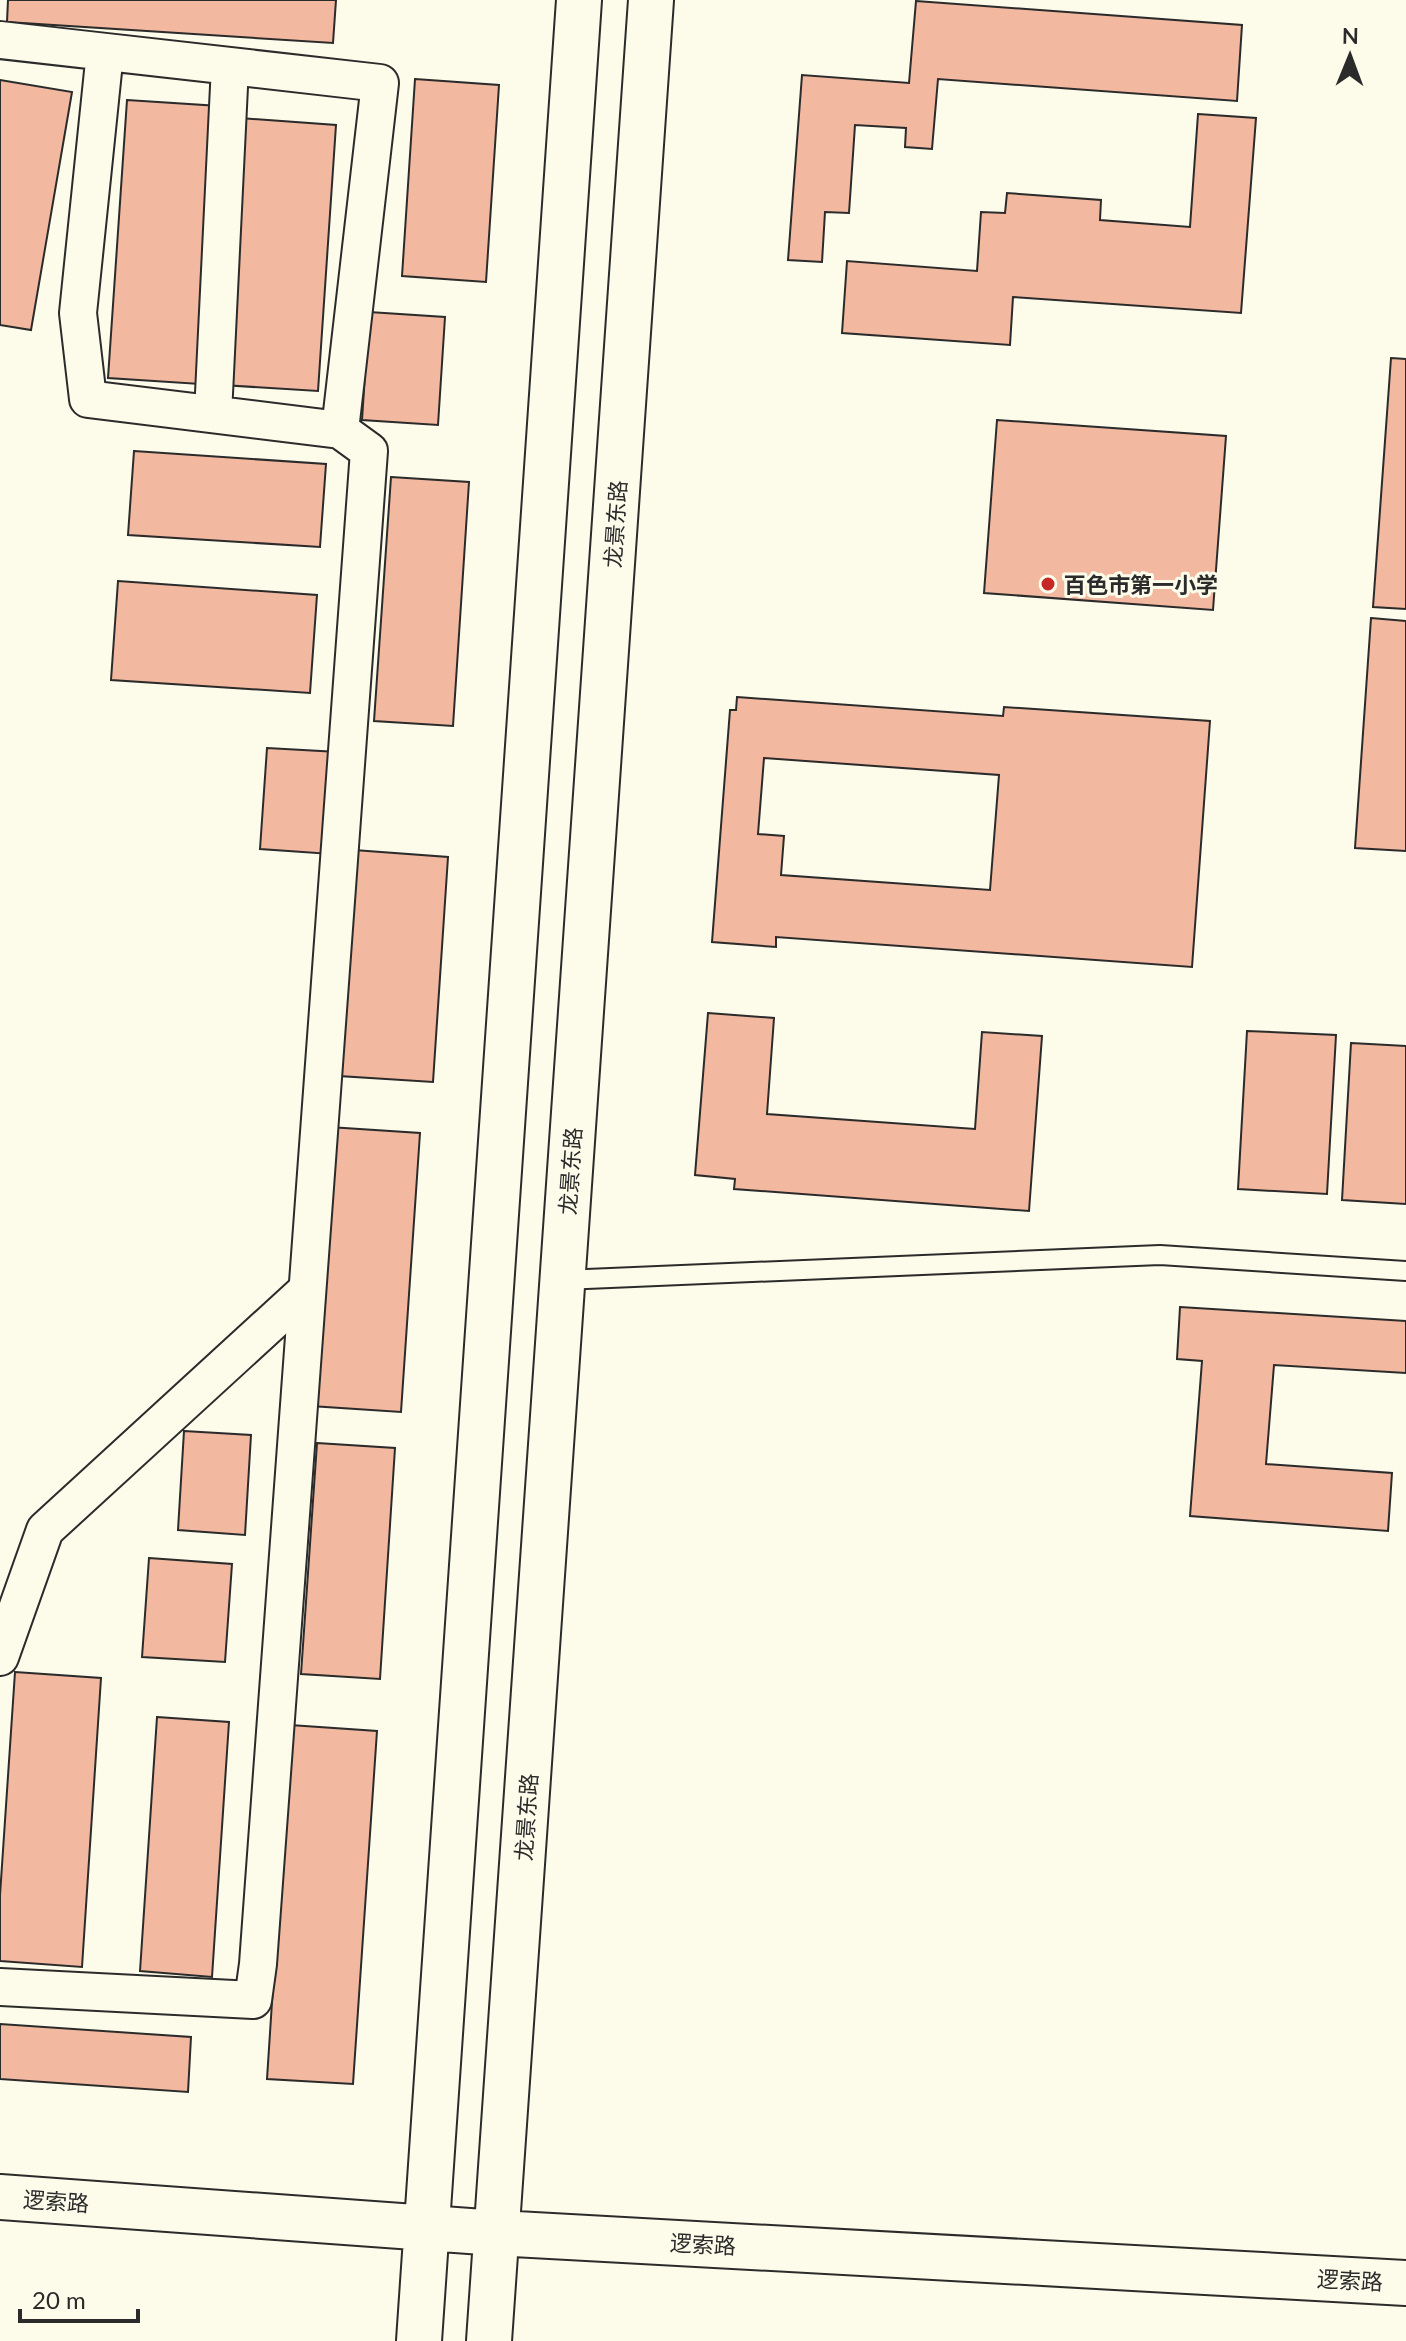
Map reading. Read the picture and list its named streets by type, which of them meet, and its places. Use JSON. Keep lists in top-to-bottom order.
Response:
{
  "streets": {
    "main road": ["龙景东路", "逻索路"]
  },
  "crossings": [
    ["龙景东路", "逻索路"]
  ],
  "places": ["百色市第一小学"],
  "scale_bar": "20 m",
  "north": "top"
}
